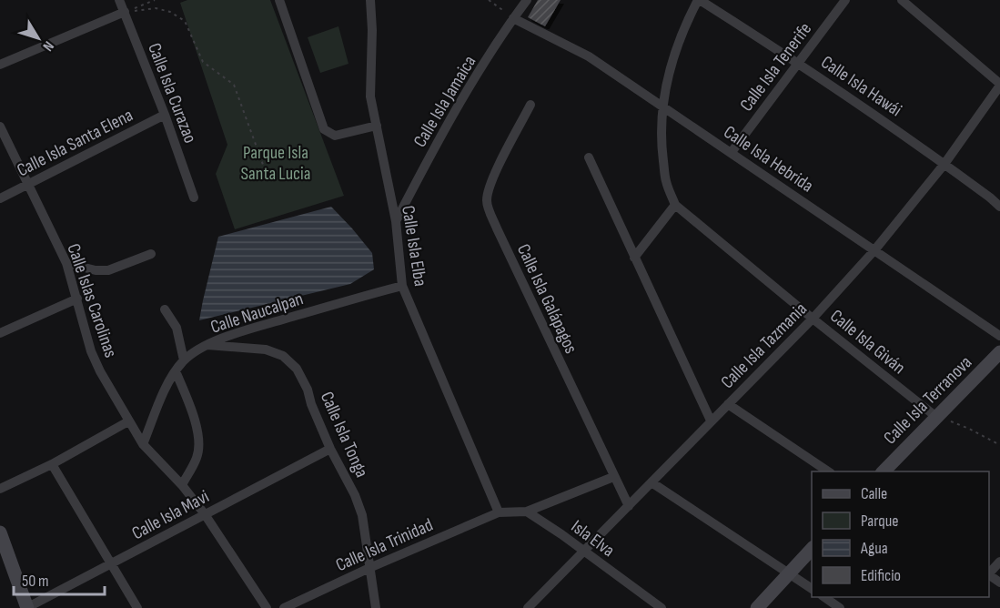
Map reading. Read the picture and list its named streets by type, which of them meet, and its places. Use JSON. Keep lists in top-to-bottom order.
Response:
{
  "streets": {
    "street": [
      "Calle Isla Tenerife",
      "Calle Isla Hawái",
      "Calle Isla Curazao",
      "Calle Isla Jamaica",
      "Calle Isla Santa Elena",
      "Calle Isla Hebrida",
      "Calle Isla Elba",
      "Calle Isla Galápagos",
      "Calle Islas Carolinas",
      "Calle Naucalpan",
      "Calle Isla Giván",
      "Calle Isla Tazmania",
      "Calle Isla Terranova",
      "Calle Isla Tonga",
      "Calle Isla Mavi",
      "Isla Elva",
      "Calle Isla Trinidad"
    ]
  },
  "crossings": [
    ["Calle Isla Tenerife", "Calle Isla Hawái"],
    ["Calle Isla Tenerife", "Calle Isla Hebrida"],
    ["Calle Isla Hawái", "Calle Isla Tazmania"],
    ["Calle Isla Curazao", "Calle Isla Santa Elena"],
    ["Calle Isla Jamaica", "Calle Isla Hebrida"],
    ["Calle Isla Jamaica", "Calle Isla Elba"],
    ["Calle Isla Santa Elena", "Calle Islas Carolinas"],
    ["Calle Isla Hebrida", "Calle Isla Tazmania"],
    ["Calle Isla Elba", "Calle Naucalpan"],
    ["Calle Isla Elba", "Calle Isla Trinidad"],
    ["Calle Isla Galápagos", "Calle Isla Tazmania"],
    ["Calle Islas Carolinas", "Calle Naucalpan"],
    ["Calle Islas Carolinas", "Calle Isla Mavi"],
    ["Calle Naucalpan", "Calle Isla Tonga"],
    ["Calle Isla Giván", "Calle Isla Tazmania"],
    ["Calle Isla Giván", "Calle Isla Terranova"],
    ["Calle Isla Tazmania", "Isla Elva"],
    ["Calle Isla Tonga", "Calle Isla Mavi"],
    ["Calle Isla Tonga", "Calle Isla Trinidad"]
  ],
  "parks": ["Parque Isla Santa Lucia"],
  "legend": [
    "Calle",
    "Parque",
    "Agua",
    "Edificio"
  ],
  "scale_bar": "50 m",
  "north": "bottom right"
}
